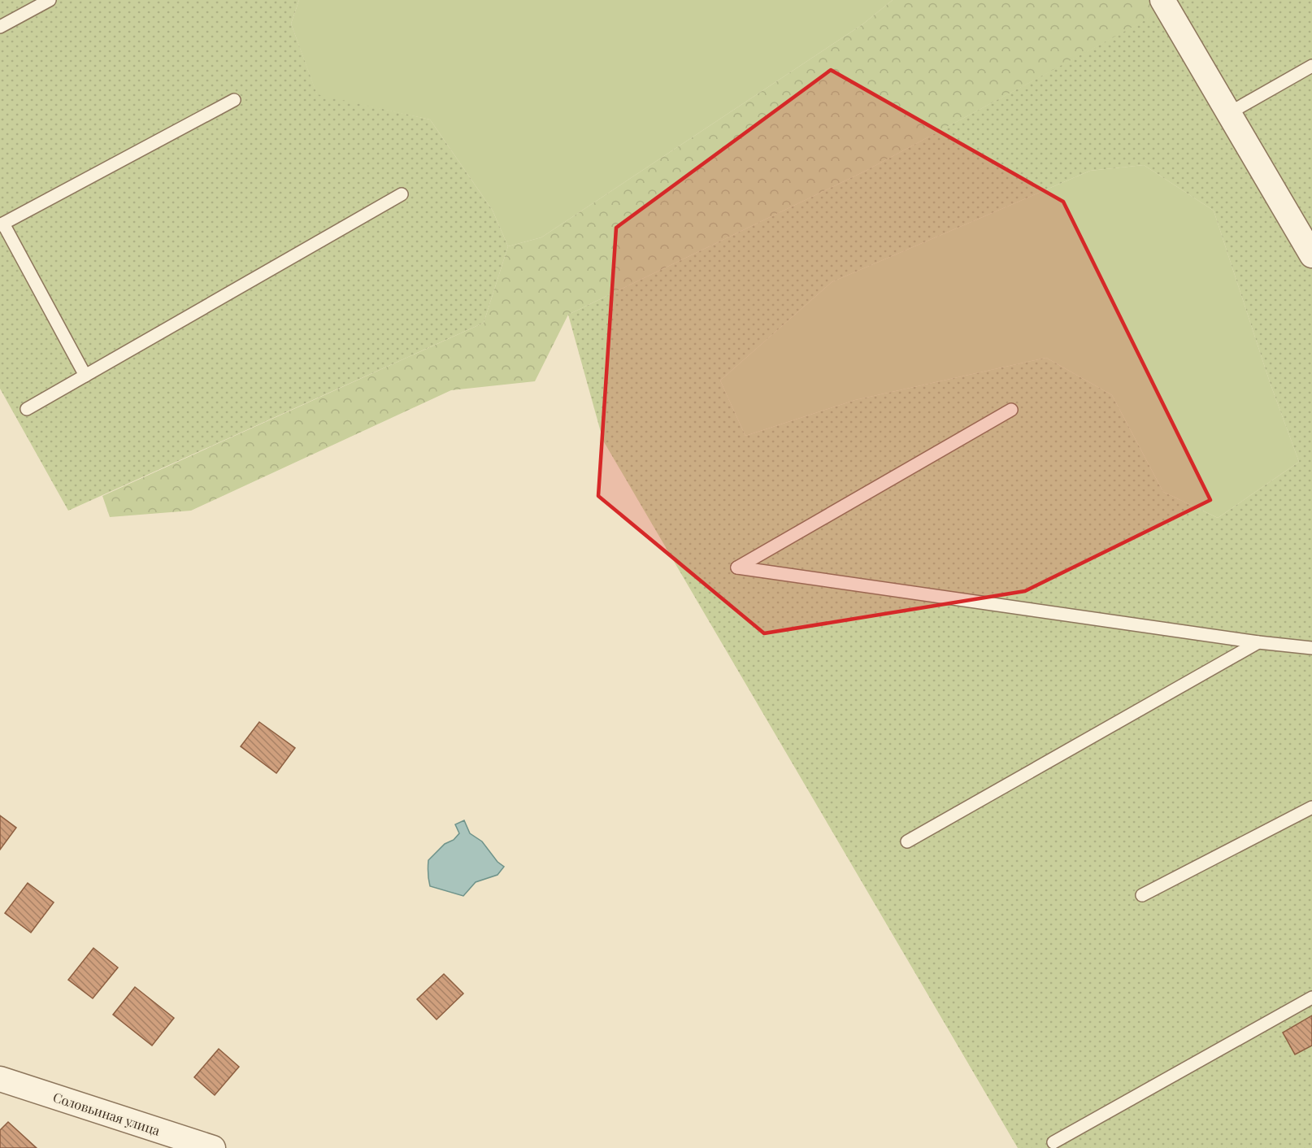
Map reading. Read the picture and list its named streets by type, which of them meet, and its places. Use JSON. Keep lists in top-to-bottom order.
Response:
{
  "streets": {
    "street": ["Соловьиная улица"]
  }
}
